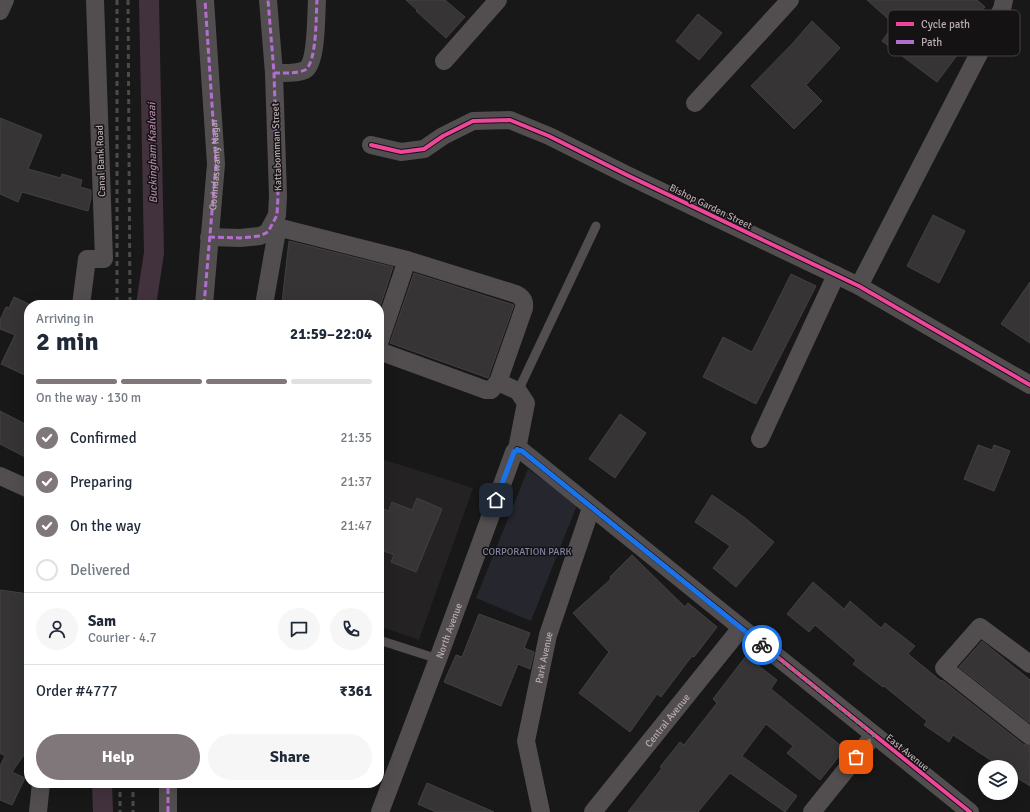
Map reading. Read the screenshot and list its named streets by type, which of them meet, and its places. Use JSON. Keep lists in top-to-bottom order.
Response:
{
  "streets": {
    "street": [
      "Kattabomman Street",
      "Canal Bank Road",
      "Govindaswamy Nagar",
      "Bishop Garden Street",
      "North Avenue",
      "Park Avenue",
      "Central Avenue",
      "East Avenue"
    ]
  },
  "crossings": [
    ["Kattabomman Street", "Govindaswamy Nagar"],
    ["North Avenue", "East Avenue"],
    ["Park Avenue", "East Avenue"],
    ["Central Avenue", "East Avenue"]
  ],
  "water": ["Buckingham Kaalvaai"],
  "parks": ["CORPORATION PARK"],
  "legend": ["Cycle path", "Path"],
  "page": {
    "heading": ["2 min", "Arriving in", "21:59–22:04"],
    "panel": [
      "Sam",
      "Courier · 4.7",
      "Order #4777",
      "₹361"
    ],
    "bar": "On the way · 130 m",
    "list": [
      ["Confirmed", "21:35"],
      ["Preparing", "21:37"],
      ["On the way", "21:47"],
      "Delivered"
    ],
    "buttons": ["Help", "Share"]
  }
}
